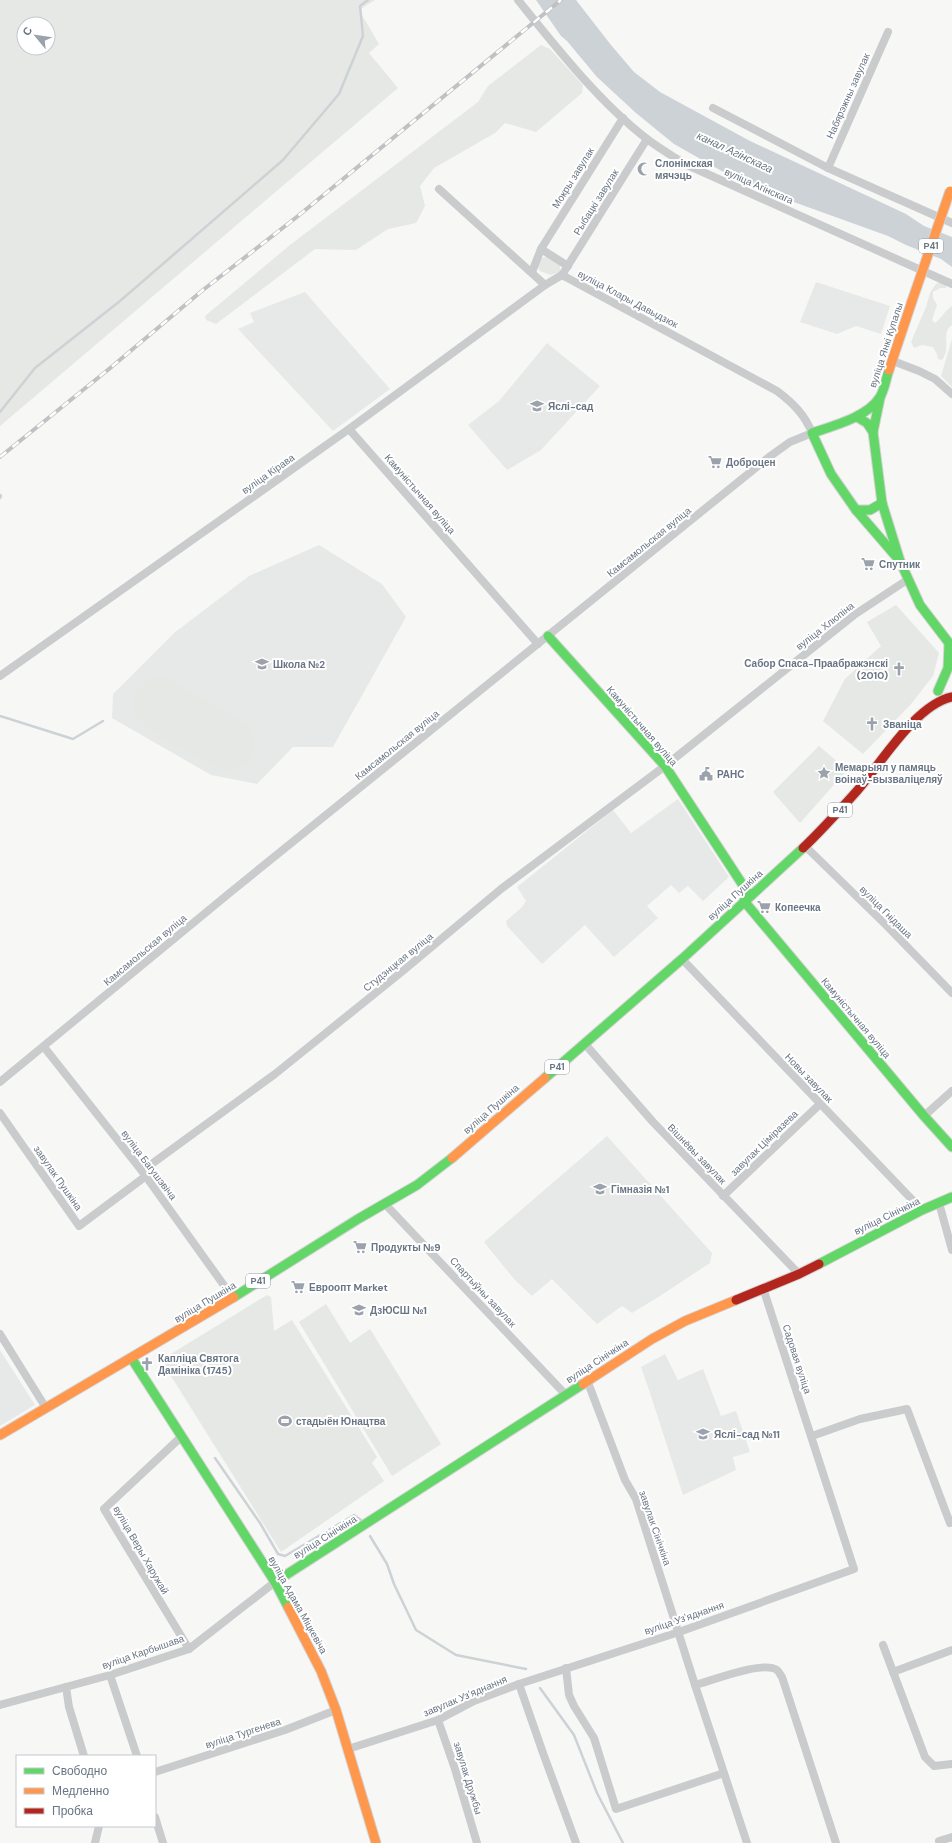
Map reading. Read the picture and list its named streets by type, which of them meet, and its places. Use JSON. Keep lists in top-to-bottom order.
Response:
{
  "streets": {
    "main road": [
      "Р41",
      "вуліца Янкі Купалы",
      "Камуністычная вуліца",
      "вуліца Пушкіна",
      "вуліца Сінічкіна",
      "вуліца Адама Міцкевіча"
    ],
    "street": [
      "Набярэжны завулак",
      "Мокры завулак",
      "вуліца Агінскага",
      "Рыбацкі завулак",
      "вуліца Клары Давыдзюк",
      "вуліца Кірава",
      "Камсамольская вуліца",
      "вуліца Хлюпіна",
      "вуліца Гнідаша",
      "Студэнцкая вуліца",
      "Новы завулак",
      "завулак Ціміразева",
      "Вішнёвы завулак",
      "вуліца Багушэвіча",
      "завулак Пушкіна",
      "Спартыўны завулак",
      "Садовая вуліца",
      "завулак Сінічкіна",
      "вуліца Веры Харужай",
      "вуліца Узʼяднання",
      "вуліца Карбышава",
      "завулак Узʼяднання",
      "вуліца Тургенева",
      "завулак Дружбы"
    ]
  },
  "crossings": [
    ["Мокры завулак", "вуліца Агінскага"],
    ["вуліца Агінскага", "Рыбацкі завулак"],
    ["Рыбацкі завулак", "вуліца Клары Давыдзюк"],
    ["Р41", "вуліца Клары Давыдзюк"],
    ["Р41", "вуліца Янкі Купалы"],
    ["Р41", "Камсамольская вуліца"],
    ["Р41", "вуліца Хлюпіна"],
    ["Р41", "вуліца Пушкіна"],
    ["вуліца Клары Давыдзюк", "вуліца Кірава"],
    ["вуліца Клары Давыдзюк", "Камсамольская вуліца"],
    ["вуліца Кірава", "Камуністычная вуліца"],
    ["Камуністычная вуліца", "Камсамольская вуліца"],
    ["Камуністычная вуліца", "вуліца Хлюпіна"],
    ["Камуністычная вуліца", "вуліца Пушкіна"],
    ["Камуністычная вуліца", "Студэнцкая вуліца"],
    ["Камсамольская вуліца", "вуліца Багушэвіча"],
    ["вуліца Хлюпіна", "Студэнцкая вуліца"],
    ["вуліца Пушкіна", "вуліца Гнідаша"],
    ["вуліца Пушкіна", "Новы завулак"],
    ["вуліца Пушкіна", "Вішнёвы завулак"],
    ["вуліца Пушкіна", "вуліца Багушэвіча"],
    ["вуліца Пушкіна", "Спартыўны завулак"],
    ["вуліца Пушкіна", "вуліца Адама Міцкевіча"],
    ["Студэнцкая вуліца", "вуліца Багушэвіча"],
    ["Студэнцкая вуліца", "завулак Пушкіна"],
    ["Новы завулак", "завулак Ціміразева"],
    ["Новы завулак", "вуліца Сінічкіна"],
    ["завулак Ціміразева", "Вішнёвы завулак"],
    ["Вішнёвы завулак", "вуліца Сінічкіна"],
    ["вуліца Багушэвіча", "завулак Пушкіна"],
    ["вуліца Сінічкіна", "Спартыўны завулак"],
    ["вуліца Сінічкіна", "Садовая вуліца"],
    ["вуліца Сінічкіна", "завулак Сінічкіна"],
    ["вуліца Сінічкіна", "вуліца Адама Міцкевіча"],
    ["вуліца Сінічкіна", "вуліца Карбышава"],
    ["Садовая вуліца", "вуліца Узʼяднання"],
    ["завулак Сінічкіна", "вуліца Узʼяднання"],
    ["вуліца Веры Харужай", "вуліца Адама Міцкевіча"],
    ["вуліца Веры Харужай", "вуліца Карбышава"],
    ["вуліца Адама Міцкевіча", "вуліца Карбышава"],
    ["вуліца Адама Міцкевіча", "завулак Узʼяднання"],
    ["вуліца Адама Міцкевіча", "вуліца Тургенева"],
    ["вуліца Узʼяднання", "завулак Узʼяднання"],
    ["завулак Узʼяднання", "завулак Дружбы"]
  ],
  "water": ["канал Агінскага"],
  "places": {
    "mosque": ["Слонімская мячэць"],
    "school or university": [
      "Яслі-сад",
      "Школа №2",
      "Гімназія №1",
      "ДзЮСШ №1",
      "Яслі-сад №11"
    ],
    "supermarket": [
      "Доброцен",
      "Спутник",
      "Копеечка",
      "Продукты №9",
      "Евроопт Market"
    ],
    "church": ["Сабор Спаса-Праабражэнскі (2010)", "Званіца", "Капліца Святога Дамініка (1745)"],
    "place": ["Мемарыял у памяць воінаў-вызваліцеляў"],
    "public building": ["РАНС"],
    "sports": ["стадыён Юнацтва"]
  },
  "legend": ["Свободно", "Медленно", "Пробка"],
  "north": "top left"
}
